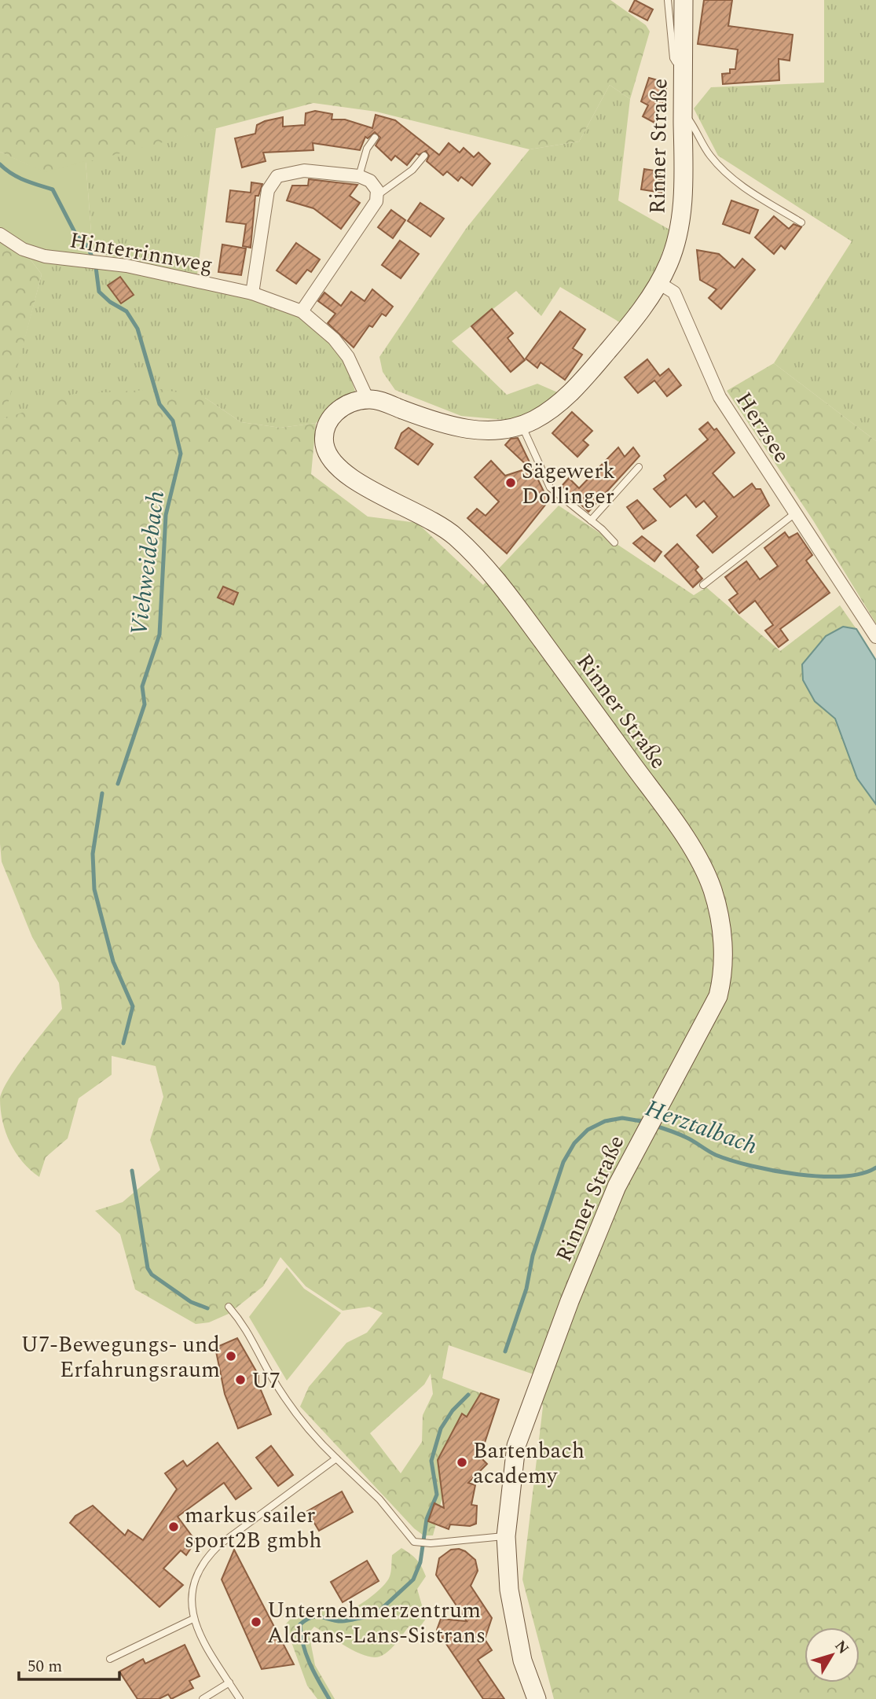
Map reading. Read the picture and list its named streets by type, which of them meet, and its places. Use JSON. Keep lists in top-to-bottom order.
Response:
{
  "streets": {
    "main road": ["Rinner Straße"],
    "street": ["Hinterrinnweg", "Herzsee"]
  },
  "crossings": [
    ["Rinner Straße", "Hinterrinnweg"],
    ["Rinner Straße", "Herzsee"]
  ],
  "water": ["Viehweidebach", "Herztalbach"],
  "places": [
    "Sägewerk Dollinger",
    "U7-Bewegungs- und Erfahrungsraum",
    "U7",
    "Bartenbach academy",
    "markus sailer sport2B gmbh",
    "Unternehmerzentrum Aldrans-Lans-Sistrans"
  ],
  "scale_bar": "50 m",
  "north": "top right"
}
